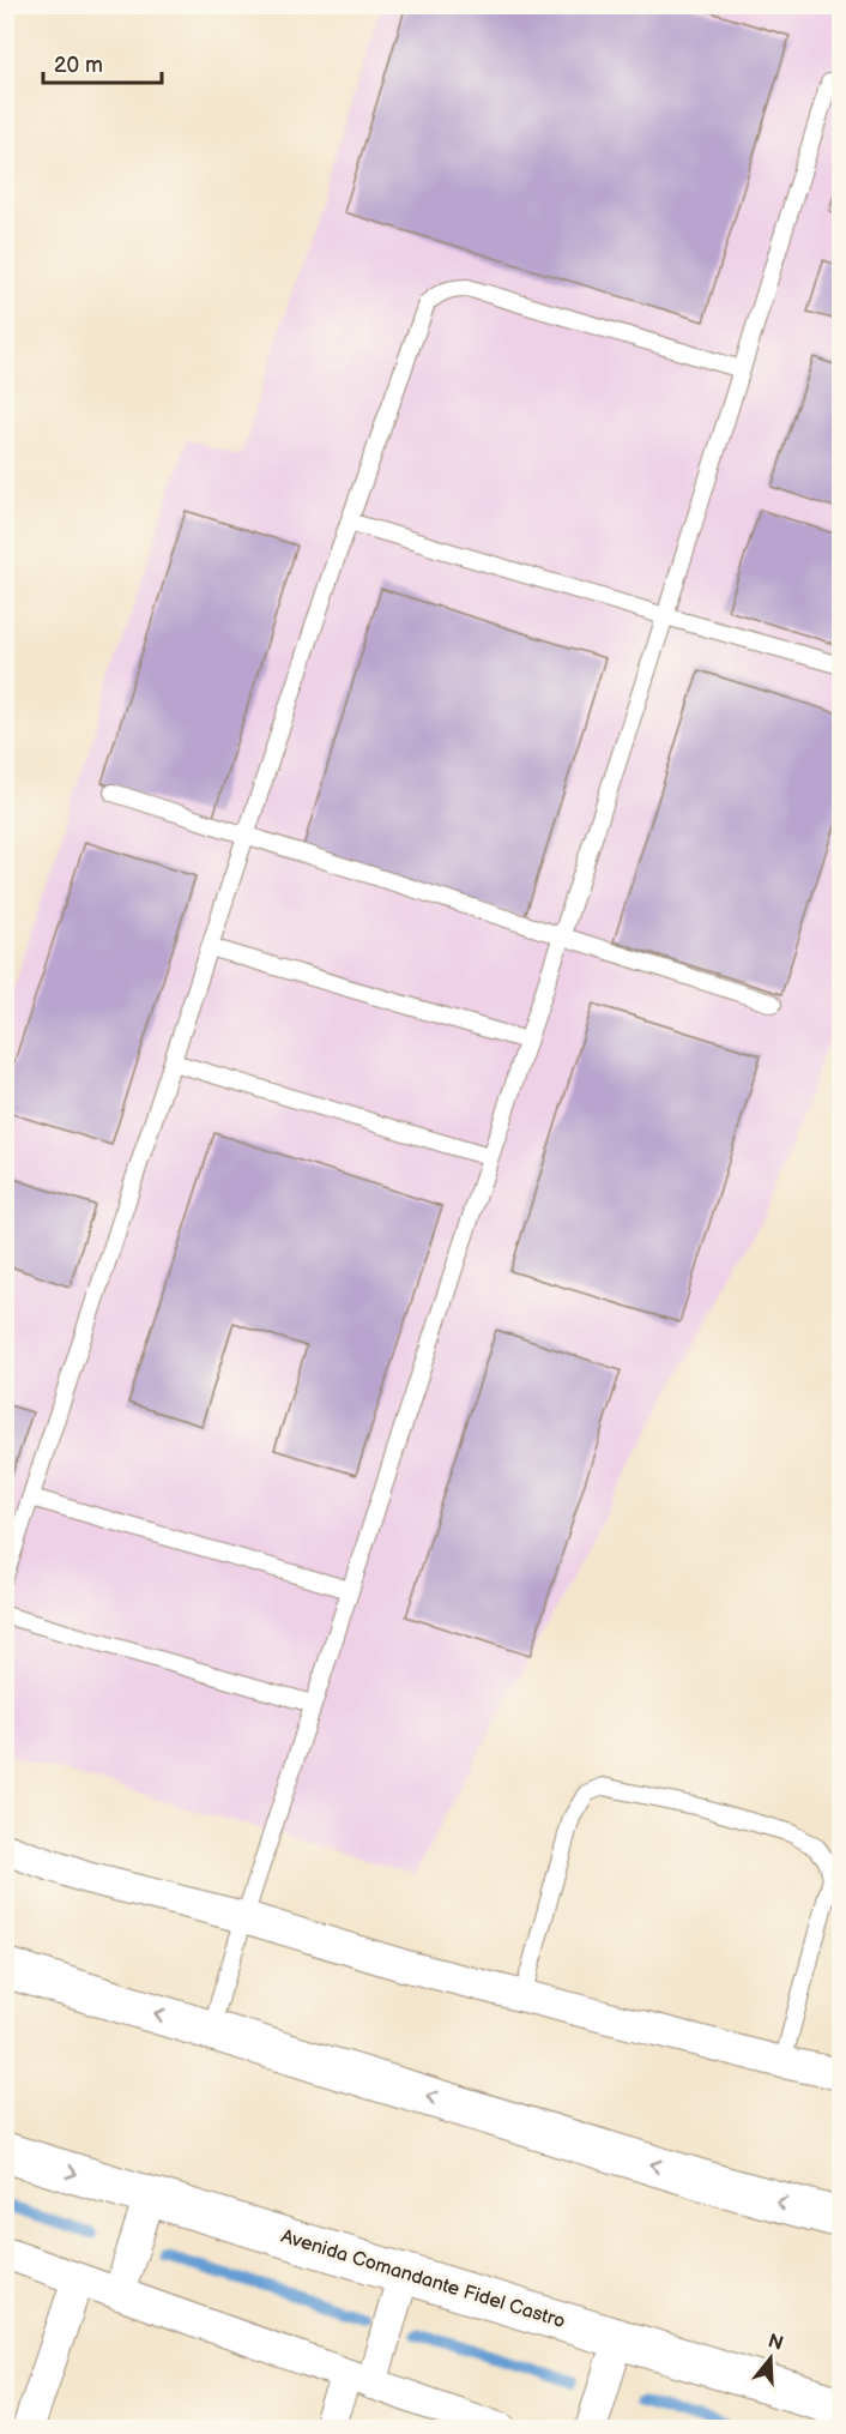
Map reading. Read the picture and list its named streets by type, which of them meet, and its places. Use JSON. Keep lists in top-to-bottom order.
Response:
{
  "streets": {
    "highway": ["Avenida Comandante Fidel Castro"]
  },
  "scale_bar": "20 m",
  "north": "top"
}
